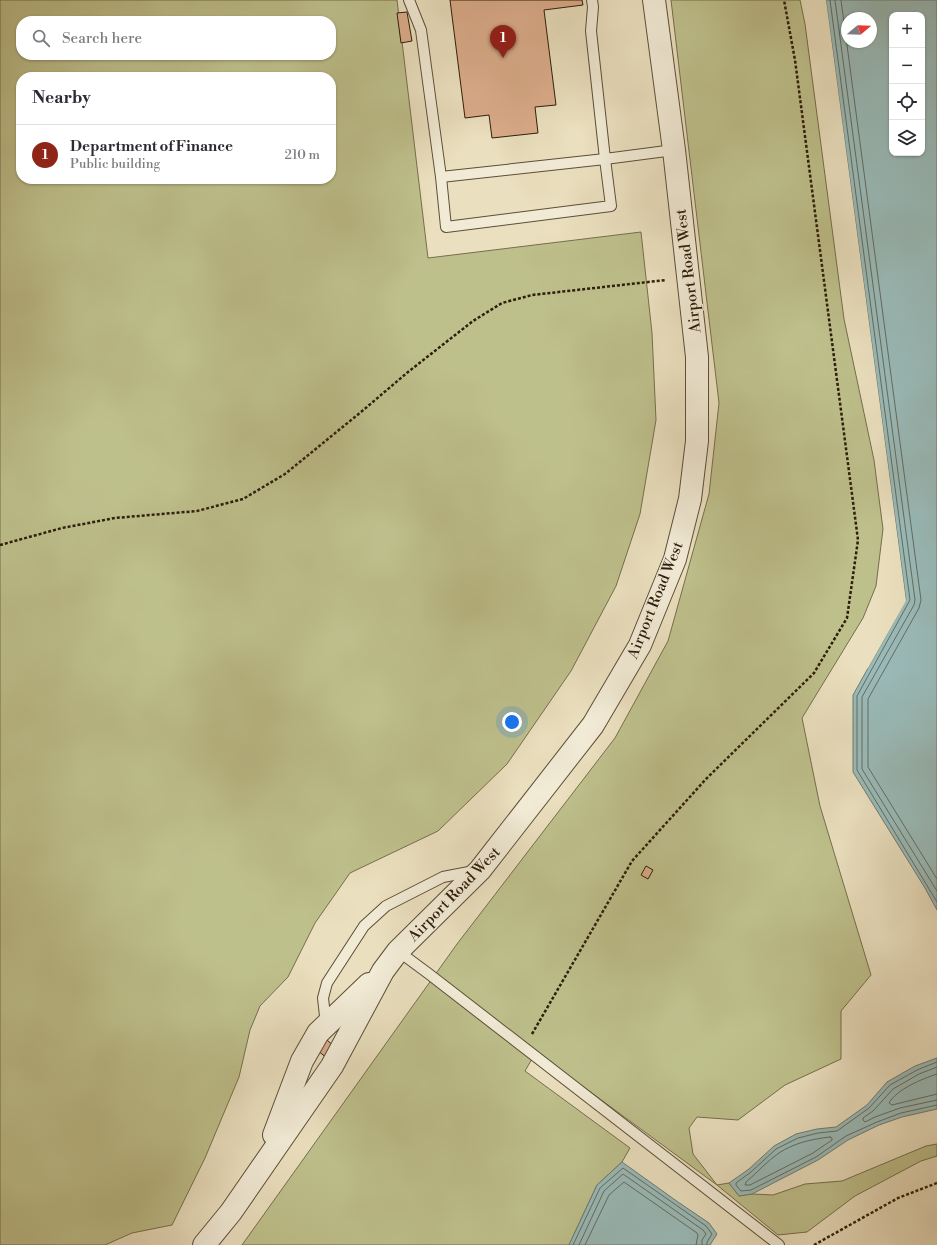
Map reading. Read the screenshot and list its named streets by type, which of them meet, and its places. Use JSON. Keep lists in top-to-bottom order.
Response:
{
  "streets": {
    "street": ["Airport Road West"]
  },
  "north": "right",
  "page": {
    "map_buttons": ["+", "−"],
    "search": "Search here",
    "pins": "1",
    "heading": "Nearby",
    "list": [
      {
        "mark": "1",
        "name": "Department of Finance",
        "note": "Public building",
        "value": "210 m"
      }
    ]
  }
}
